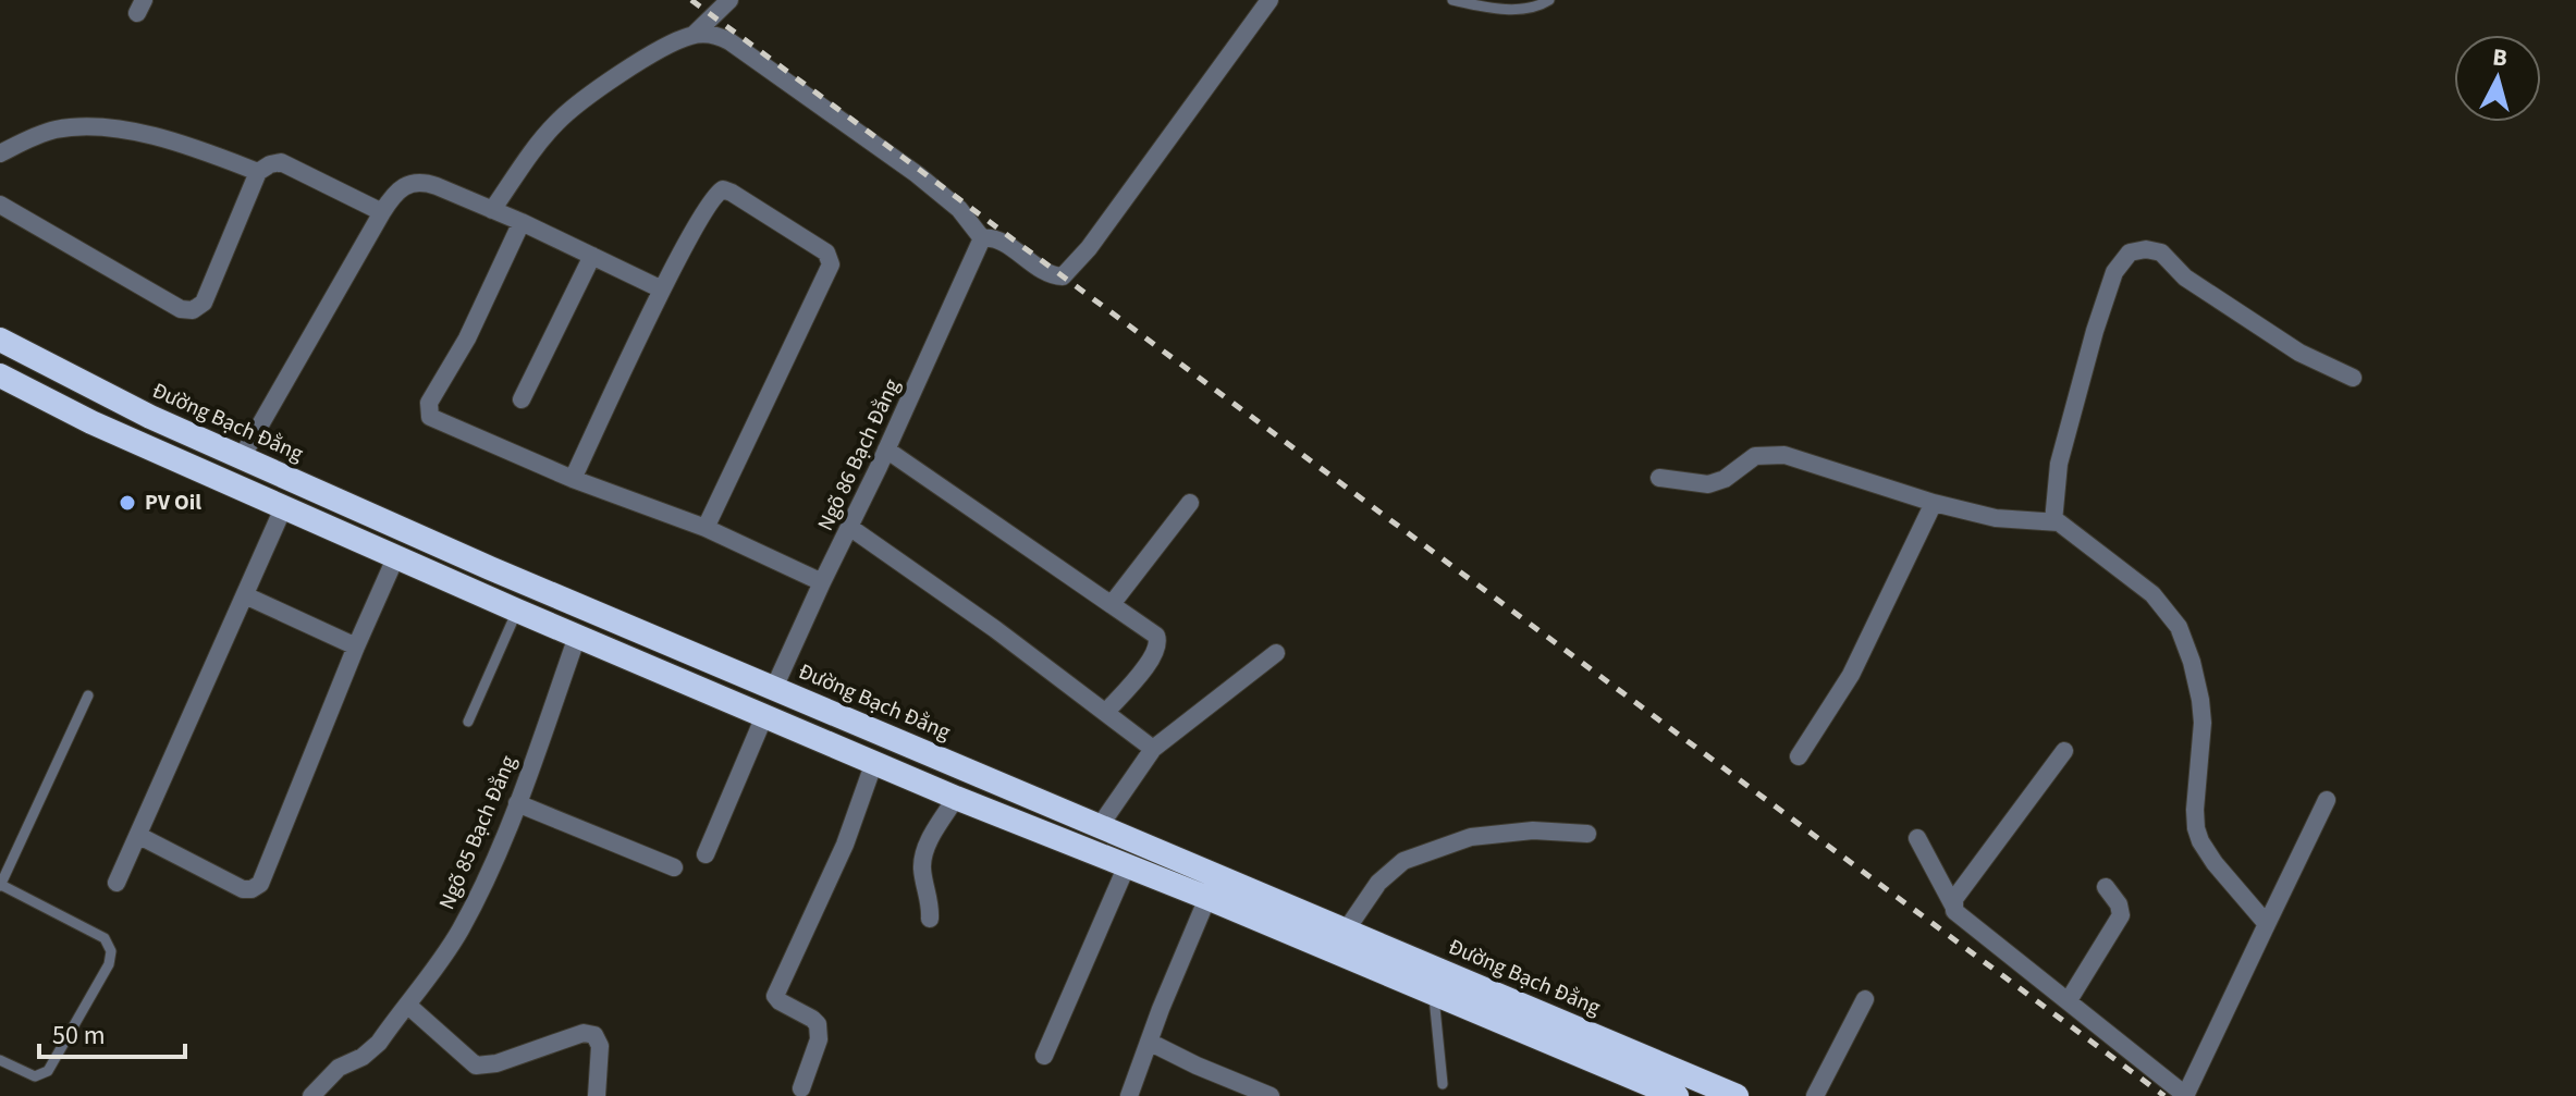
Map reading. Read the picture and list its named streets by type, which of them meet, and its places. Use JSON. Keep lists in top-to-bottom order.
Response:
{
  "streets": {
    "highway": ["Đường Bạch Đằng"],
    "street": ["Ngõ 86 Bạch Đằng", "Ngõ 85 Bạch Đằng"]
  },
  "crossings": [
    ["Đường Bạch Đằng", "Ngõ 86 Bạch Đằng"]
  ],
  "places": ["PV Oil"],
  "scale_bar": "50 m",
  "north": "top"
}
